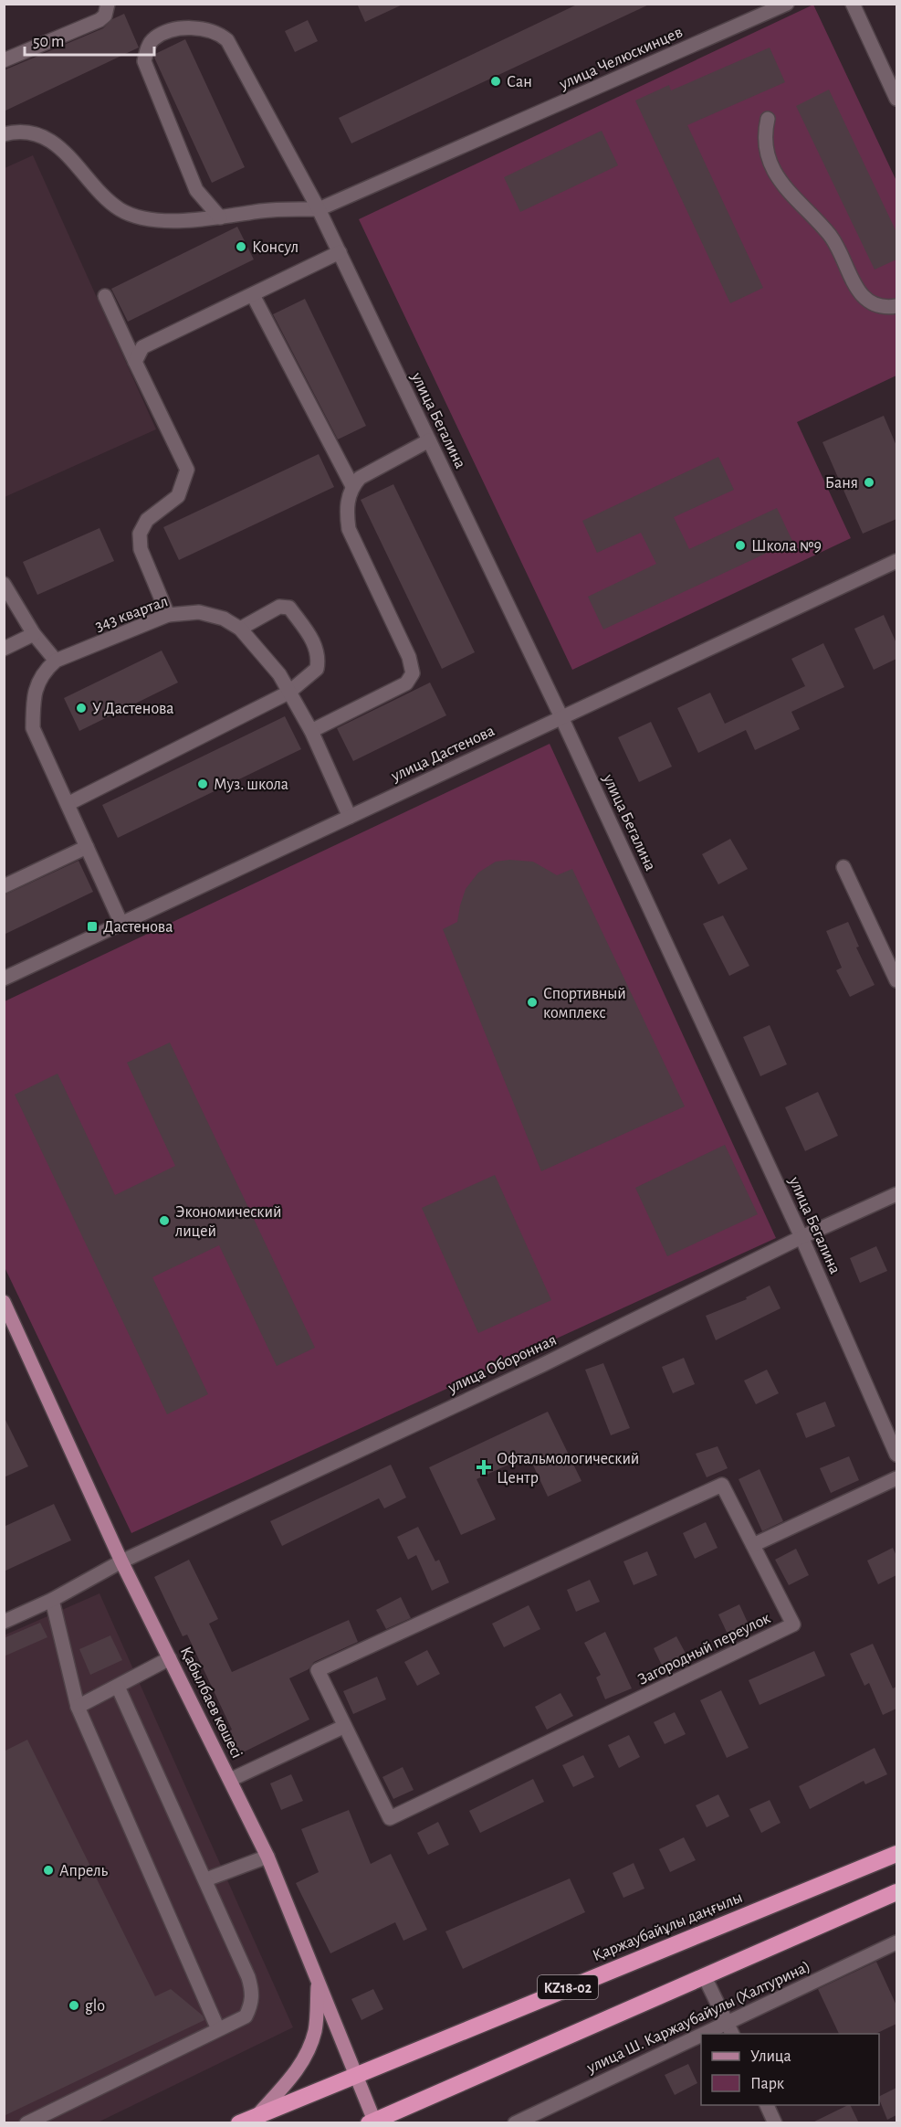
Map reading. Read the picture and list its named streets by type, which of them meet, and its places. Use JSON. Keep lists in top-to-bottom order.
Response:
{
  "streets": {
    "highway": ["Қаржаубайұлы даңғылы", "KZ18-02"],
    "main road": ["Қабылбаев көшесі"],
    "street": [
      "улица Челюскинцев",
      "улица Бегалина",
      "343 квартал",
      "улица Дастенова",
      "улица Оборонная",
      "Загородный переулок",
      "улица Ш. Каржаубайулы (Халтурина)"
    ]
  },
  "crossings": [
    ["улица Челюскинцев", "улица Бегалина"],
    ["улица Бегалина", "улица Дастенова"],
    ["улица Бегалина", "улица Оборонная"],
    ["343 квартал", "улица Дастенова"],
    ["улица Оборонная", "Қабылбаев көшесі"],
    ["Қабылбаев көшесі", "Қаржаубайұлы даңғылы"],
    ["Қабылбаев көшесі", "KZ18-02"]
  ],
  "places": {
    "other": [
      "Сан",
      "Консул",
      "Баня",
      "Школа №9",
      "У Дастенова",
      "Муз. школа",
      "Спортивный комплекс",
      "Экономический лицей",
      "Апрель",
      "glo"
    ],
    "transit": ["Дастенова"],
    "health": ["Офтальмологический Центр"]
  },
  "legend": ["Улица", "Парк"],
  "scale_bar": "50 m"
}
